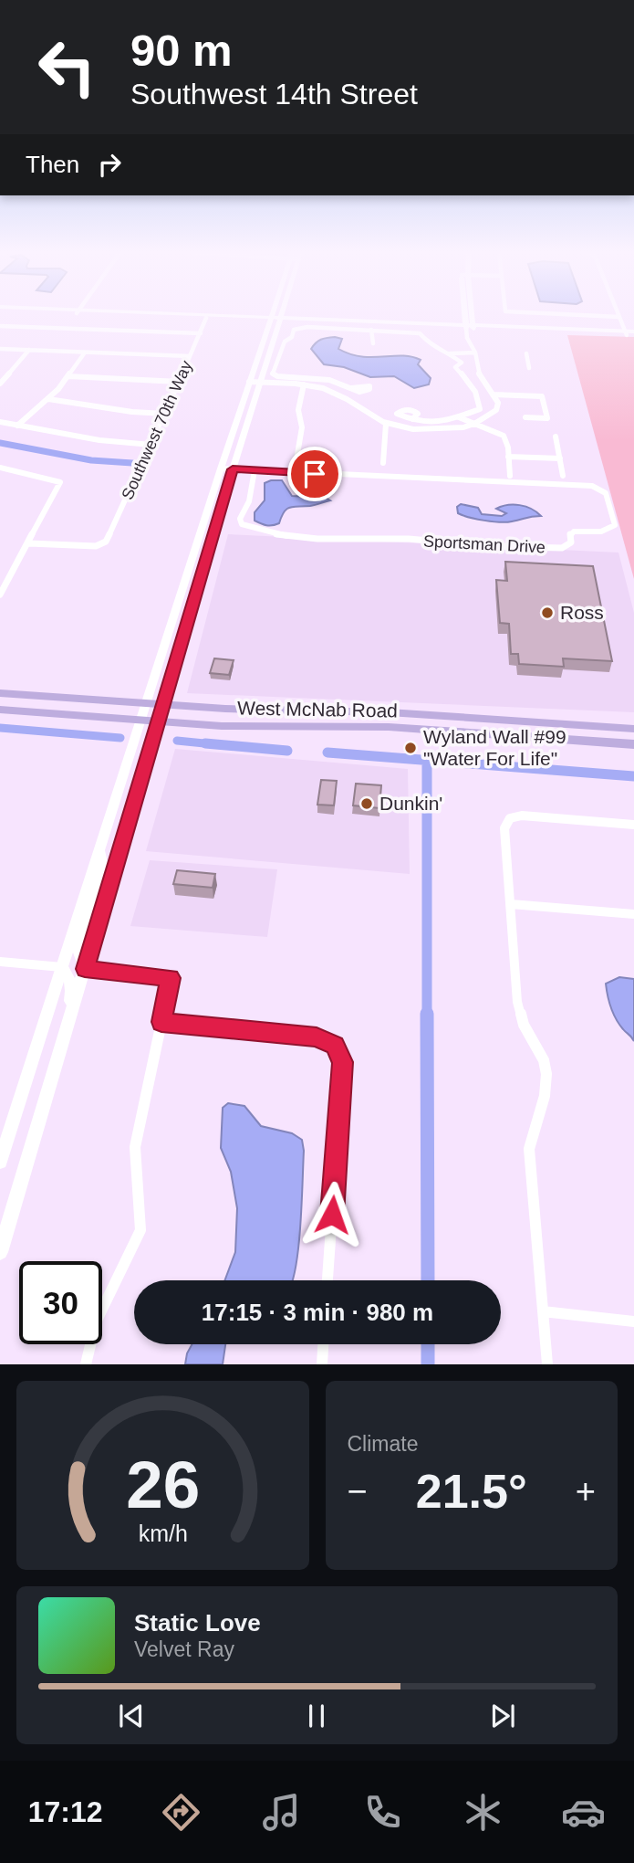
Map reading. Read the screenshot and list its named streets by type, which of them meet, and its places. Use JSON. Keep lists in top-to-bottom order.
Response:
{
  "streets": {
    "main road": ["West McNab Road"],
    "street": ["Southwest 70th Way", "Sportsman Drive"]
  },
  "places": ["Ross", "Wyland Wall #99 \"Water For Life\"", "Dunkin'"],
  "page": {
    "turn": ["90 m", "Southwest 14th Street"],
    "then": "Then",
    "limit": "30",
    "trip": "17:15 · 3 min · 980 m",
    "tile": "Climate",
    "heat": ["−", "21.5°", "+"],
    "song": ["Static Love", "Velvet Ray"],
    "tabs": "17:12",
    "gauge": ["26", "km/h"]
  }
}
